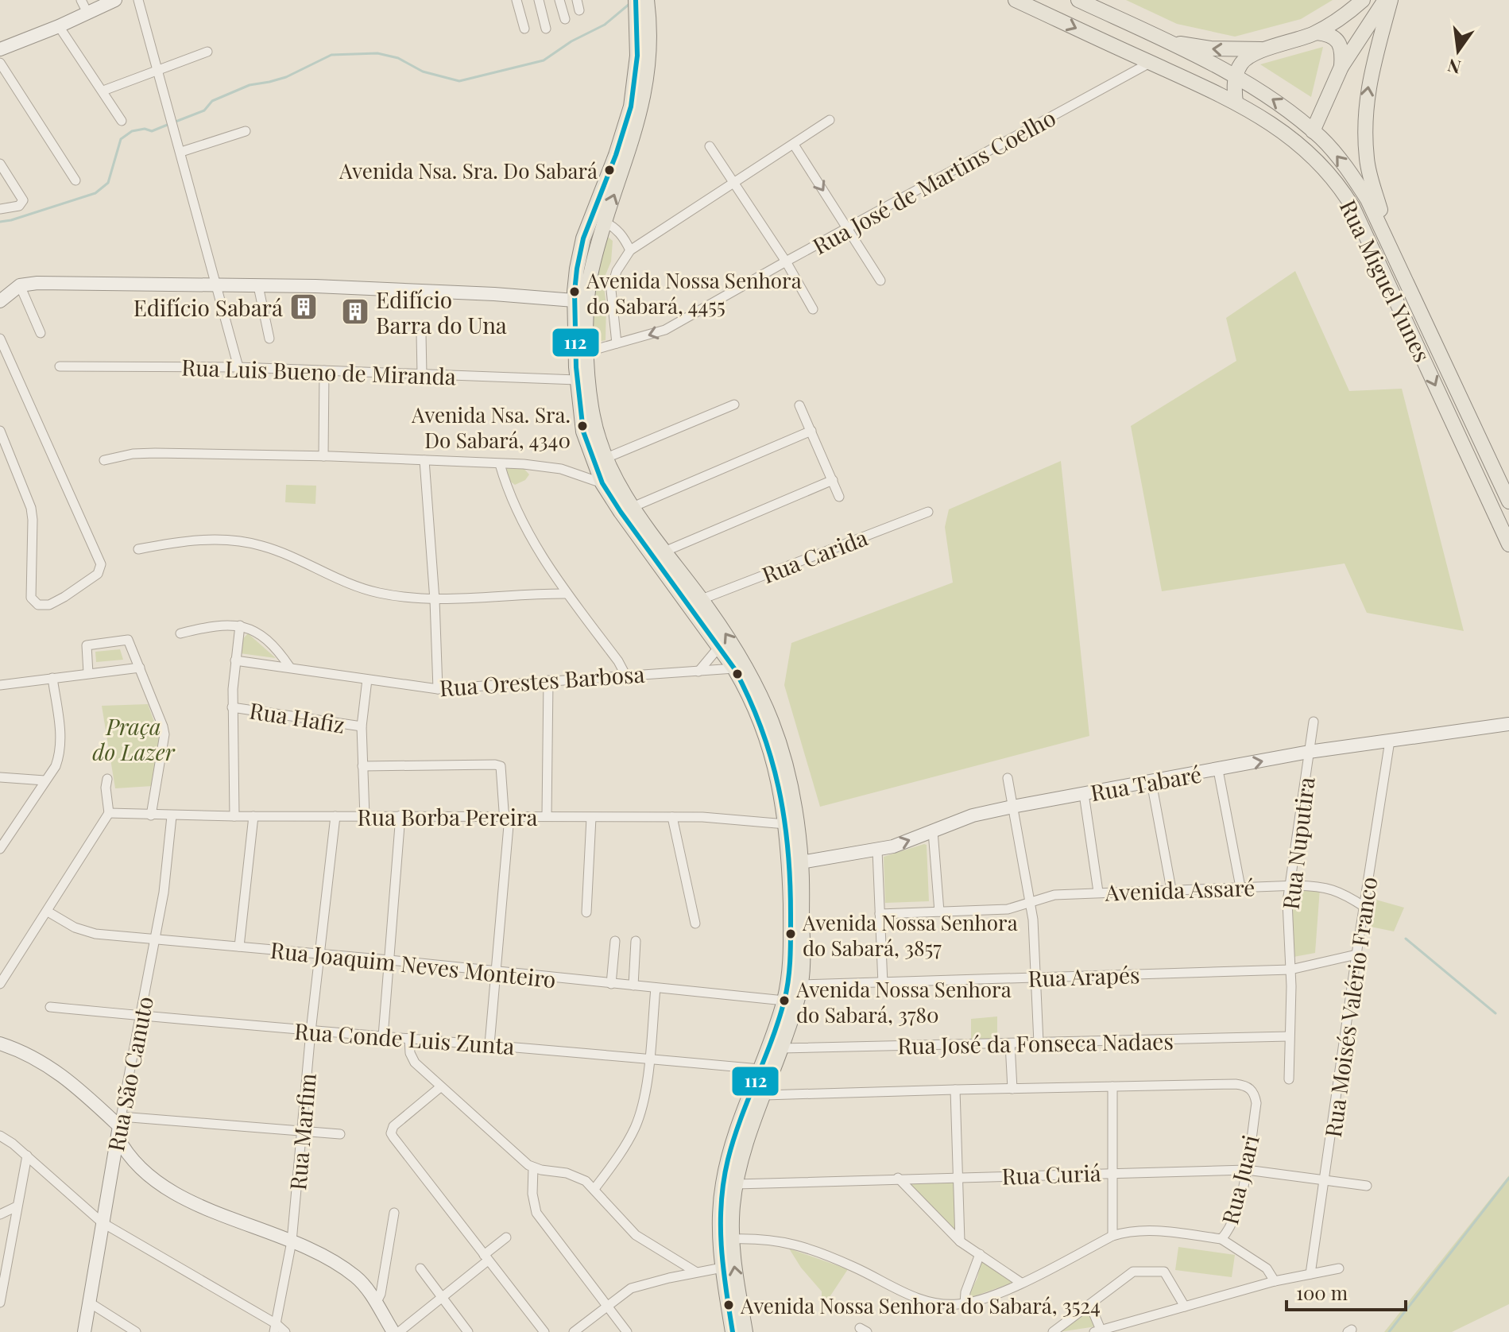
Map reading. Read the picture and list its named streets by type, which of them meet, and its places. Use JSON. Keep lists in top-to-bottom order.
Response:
{
  "streets": {
    "main road": ["Rua Miguel Yunes"],
    "street": [
      "Rua José de Martins Coelho",
      "Rua Luis Bueno de Miranda",
      "Rua Carida",
      "Rua Orestes Barbosa",
      "Rua Hafiz",
      "Rua Tabaré",
      "Rua Borba Pereira",
      "Rua Nuputira",
      "Avenida Assaré",
      "Rua Joaquim Neves Monteiro",
      "Rua Arapés",
      "Rua Moisés Valério Franco",
      "Rua Conde Luis Zunta",
      "Rua José da Fonseca Nadaes",
      "Rua São Canuto",
      "Rua Marfim",
      "Rua Curiá",
      "Rua Juari"
    ]
  },
  "crossings": [
    ["Rua José de Martins Coelho", "Rua Miguel Yunes"],
    ["Rua Tabaré", "Rua Nuputira"],
    ["Rua Tabaré", "Rua Moisés Valério Franco"],
    ["Rua Borba Pereira", "Rua São Canuto"],
    ["Rua Borba Pereira", "Rua Marfim"],
    ["Rua Nuputira", "Avenida Assaré"],
    ["Rua Nuputira", "Rua Arapés"],
    ["Rua Nuputira", "Rua José da Fonseca Nadaes"],
    ["Avenida Assaré", "Rua Moisés Valério Franco"],
    ["Rua Joaquim Neves Monteiro", "Rua São Canuto"],
    ["Rua Joaquim Neves Monteiro", "Rua Marfim"],
    ["Rua Arapés", "Rua Moisés Valério Franco"],
    ["Rua Moisés Valério Franco", "Rua Curiá"],
    ["Rua Conde Luis Zunta", "Rua São Canuto"],
    ["Rua Conde Luis Zunta", "Rua Marfim"],
    ["Rua Curiá", "Rua Juari"]
  ],
  "parks": ["Praça do Lazer"],
  "places": {
    "other": [
      "Avenida Nsa. Sra. Do Sabará",
      "Avenida Nossa Senhora do Sabará, 4455",
      "Avenida Nsa. Sra. Do Sabará, 4340",
      "Avenida Nossa Senhora do Sabará, 3857",
      "Avenida Nossa Senhora do Sabará, 3780",
      "Avenida Nossa Senhora do Sabará, 3524"
    ],
    "building": ["Edifício Sabará", "Edifício Barra do Una"]
  },
  "lines": ["transit line 112"],
  "scale_bar": "100 m",
  "north": "bottom"
}
